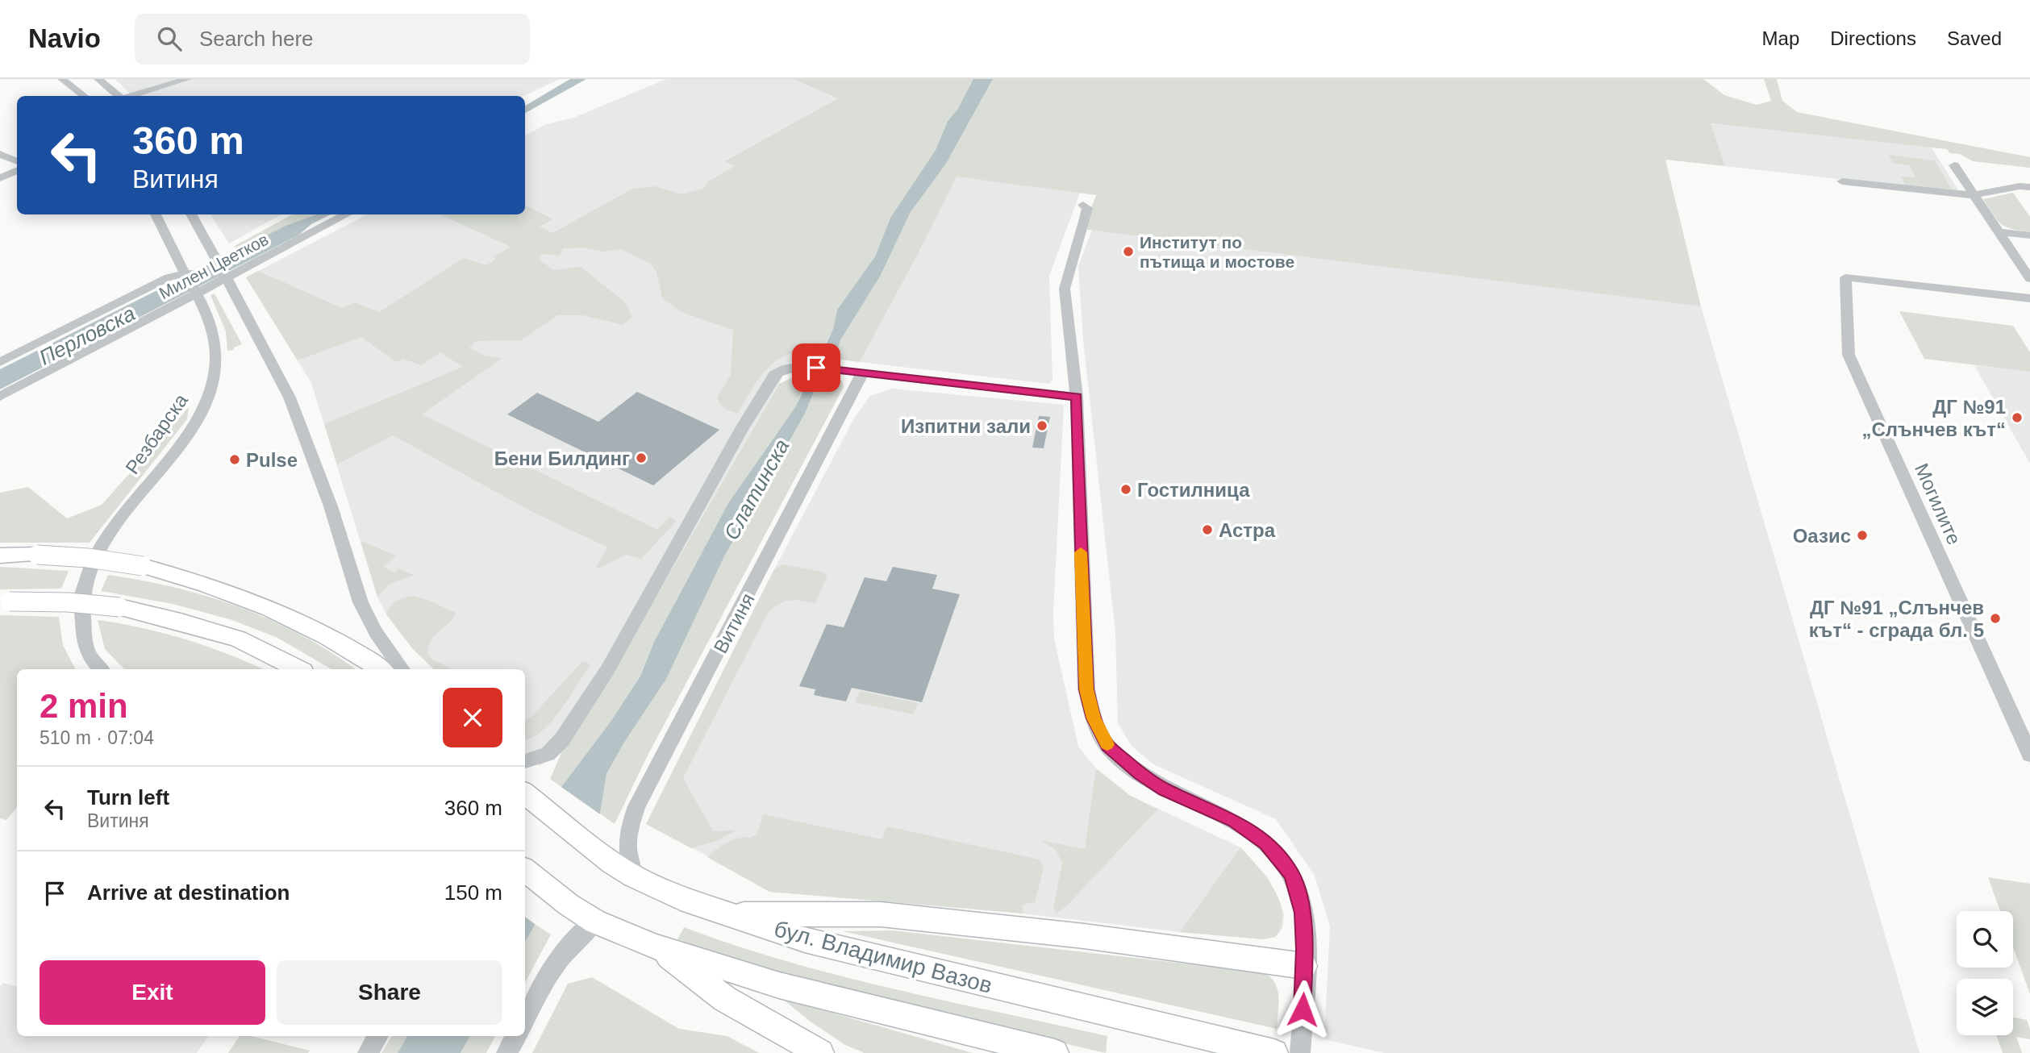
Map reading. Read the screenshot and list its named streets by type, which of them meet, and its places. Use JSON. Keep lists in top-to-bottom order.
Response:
{
  "streets": {
    "main road": ["бул. Владимир Вазов"],
    "street": [
      "Милен Цветков",
      "Резбарска",
      "Могилите",
      "Витиня"
    ]
  },
  "crossings": [
    ["Милен Цветков", "Резбарска"],
    ["Витиня", "бул. Владимир Вазов"]
  ],
  "water": ["Перловска", "Слатинска"],
  "places": [
    "Институт по пътища и мостове",
    "ДГ №91 „Слънчев кът“",
    "Изпитни зали",
    "Бени Билдинг",
    "Pulse",
    "Гостилница",
    "Астра",
    "Оазис",
    "ДГ №91 „Слънчев кът“ - сграда бл. 5"
  ],
  "page": {
    "header": "Navio",
    "search": "Search here",
    "nav": ["Map", "Directions", "Saved"],
    "turn": ["360 m", "Витиня"],
    "heading": ["2 min", "510 m · 07:04"],
    "list": [
      {
        "name": "Turn left",
        "note": "Витиня",
        "value": "360 m"
      },
      {
        "name": "Arrive at destination",
        "value": "150 m"
      }
    ],
    "buttons": ["Exit", "Share"]
  }
}
